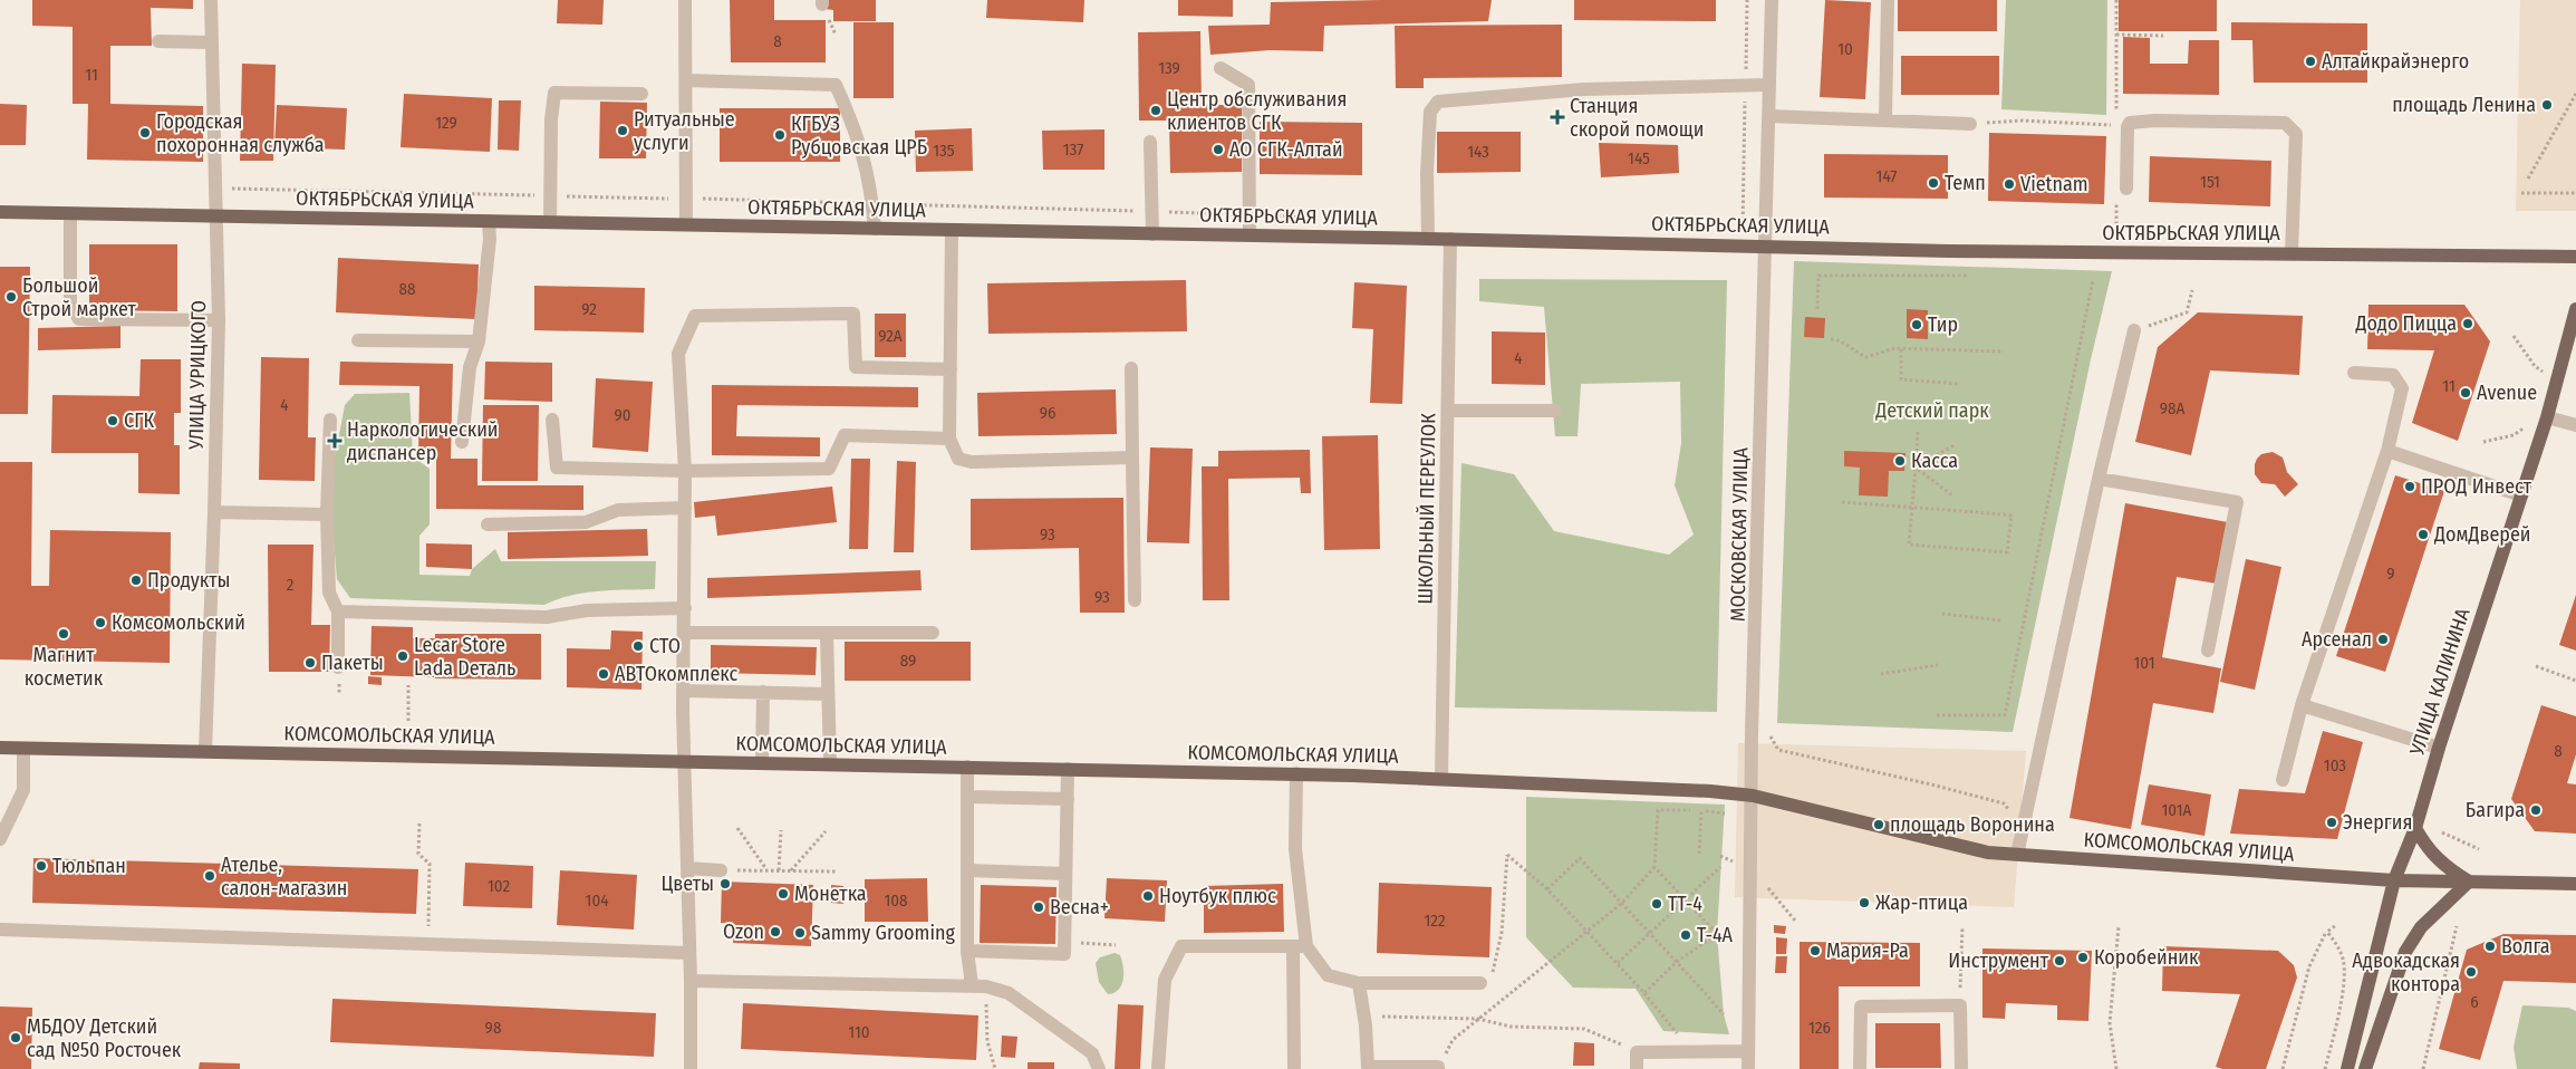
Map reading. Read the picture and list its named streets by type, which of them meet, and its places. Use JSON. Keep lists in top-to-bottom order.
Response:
{
  "streets": {
    "main road": ["ОКТЯБРЬСКАЯ УЛИЦА", "УЛИЦА КАЛИНИНА", "КОМСОМОЛЬСКАЯ УЛИЦА"],
    "street": ["УЛИЦА УРИЦКОГО", "ШКОЛЬНЫЙ ПЕРЕУЛОК", "МОСКОВСКАЯ УЛИЦА"]
  },
  "crossings": [
    ["ОКТЯБРЬСКАЯ УЛИЦА", "УЛИЦА УРИЦКОГО"],
    ["ОКТЯБРЬСКАЯ УЛИЦА", "ШКОЛЬНЫЙ ПЕРЕУЛОК"],
    ["ОКТЯБРЬСКАЯ УЛИЦА", "МОСКОВСКАЯ УЛИЦА"],
    ["УЛИЦА УРИЦКОГО", "КОМСОМОЛЬСКАЯ УЛИЦА"],
    ["ШКОЛЬНЫЙ ПЕРЕУЛОК", "КОМСОМОЛЬСКАЯ УЛИЦА"],
    ["МОСКОВСКАЯ УЛИЦА", "КОМСОМОЛЬСКАЯ УЛИЦА"],
    ["УЛИЦА КАЛИНИНА", "КОМСОМОЛЬСКАЯ УЛИЦА"]
  ],
  "parks": ["Детский парк"],
  "places": {
    "other": [
      "Алтайкрайэнерго",
      "площадь Ленина",
      "Центр обслуживания клиентов СГК",
      "Ритуальные услуги",
      "Городская похоронная служба",
      "КГБУЗ Рубцовская ЦРБ",
      "АО СГК-Алтай",
      "Темп",
      "Vietnam",
      "Большой Строй маркет",
      "Додо Пицца",
      "Тир",
      "Avenue",
      "СГК",
      "Касса",
      "ПРОД Инвест",
      "ДомДверей",
      "Продукты",
      "Комсомольский",
      "Магнит косметик",
      "Арсенал",
      "СТО",
      "Lecar Store Lada Dеталь",
      "Пакеты",
      "АВТОкомплекс",
      "Багира",
      "Энергия",
      "площадь Воронина",
      "Тюльпан",
      "Ателье, салон-магазин",
      "Цветы",
      "Монетка",
      "Ноутбук плюс",
      "Жар-птица",
      "ТТ-4",
      "Весна+",
      "Ozon",
      "Sammy Grooming",
      "Т-4А",
      "Волга",
      "Мария-Ра",
      "Коробейник",
      "Инструмент",
      "Адвокадская контора",
      "МБДОУ Детский сад №50 Росточек"
    ],
    "health": ["Станция скорой помощи", "Наркологический диспансер"]
  },
  "house_numbers": [
    "8",
    "10",
    "139",
    "11",
    "129",
    "137",
    "135",
    "143",
    "145",
    "147",
    "151",
    "88",
    "92",
    "92А",
    "4",
    "11",
    "4",
    "98А",
    "96",
    "90",
    "93",
    "9",
    "2",
    "93",
    "89",
    "101",
    "8",
    "103",
    "101А",
    "102",
    "104",
    "108",
    "122",
    "6",
    "98",
    "126",
    "110"
  ]
}
